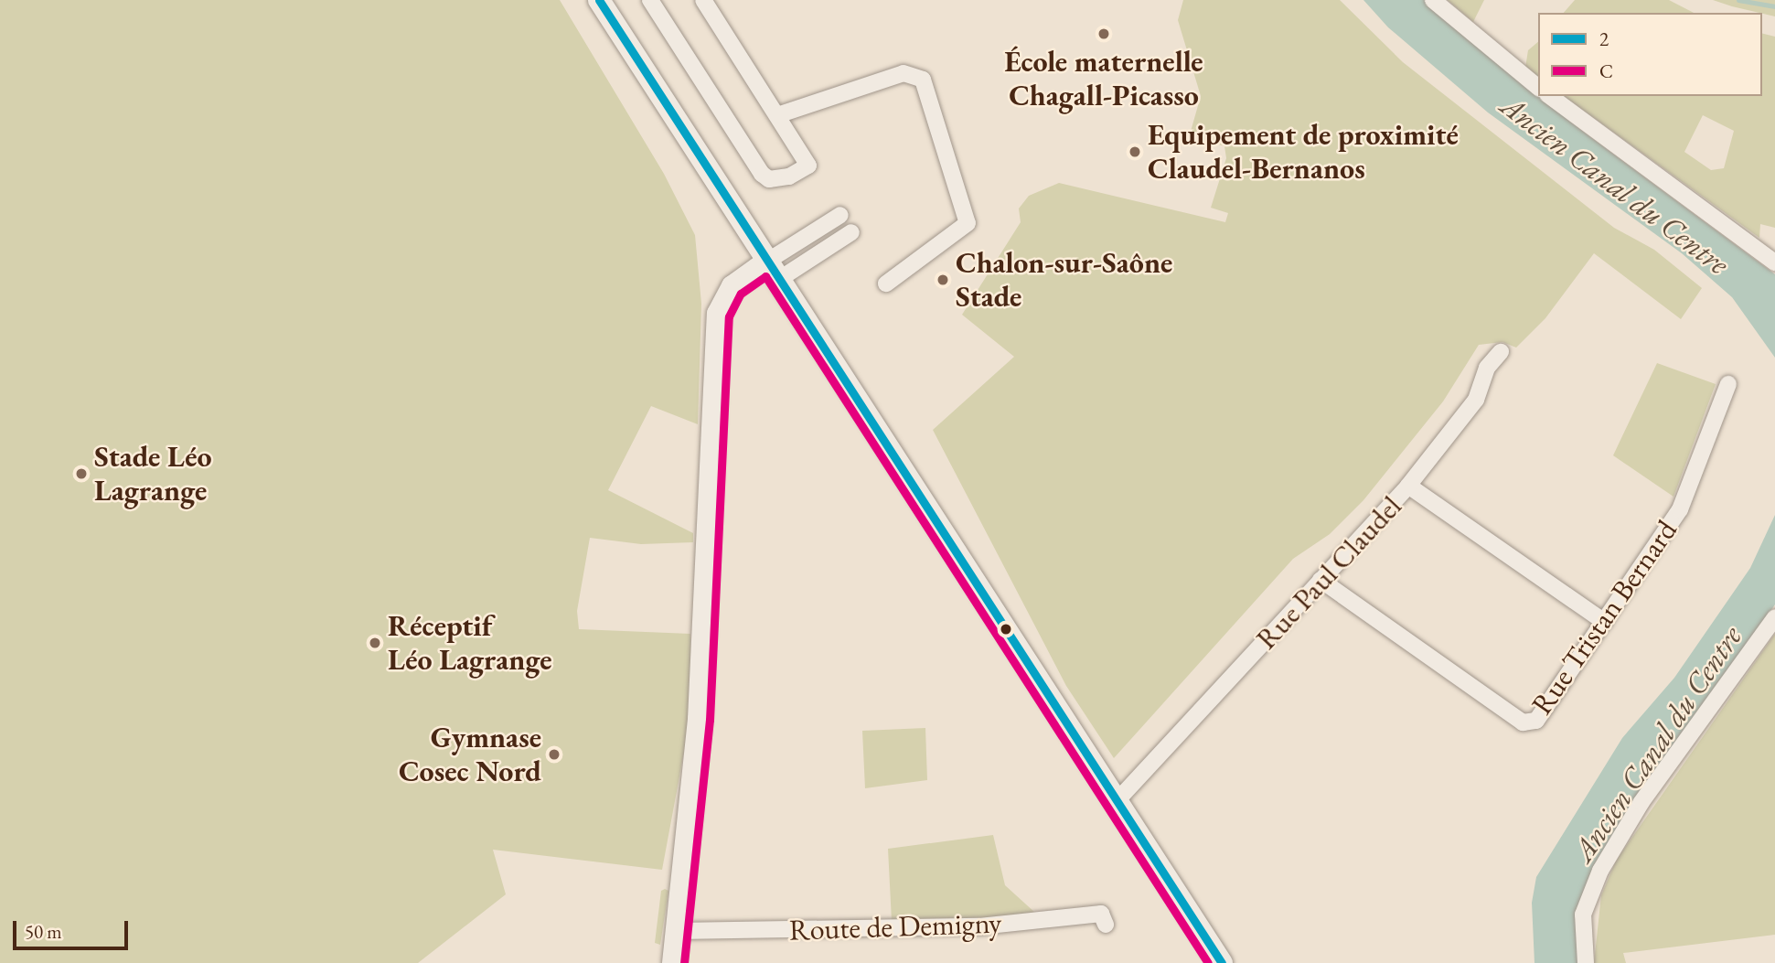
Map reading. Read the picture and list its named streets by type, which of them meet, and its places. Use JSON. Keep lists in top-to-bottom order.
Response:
{
  "streets": {
    "street": ["Rue Paul Claudel", "Rue Tristan Bernard", "Route de Demigny"]
  },
  "crossings": [
    ["Rue Paul Claudel", "Rue Tristan Bernard"]
  ],
  "water": ["Ancien Canal du Centre"],
  "places": [
    "École maternelle Chagall-Picasso",
    "Equipement de proximité Claudel-Bernanos",
    "Chalon-sur-Saône Stade",
    "Stade Léo Lagrange",
    "Réceptif Léo Lagrange",
    "Gymnase Cosec Nord"
  ],
  "lines": ["transit line 2", "transit line C"],
  "legend": ["2", "C"],
  "scale_bar": "50 m"
}
